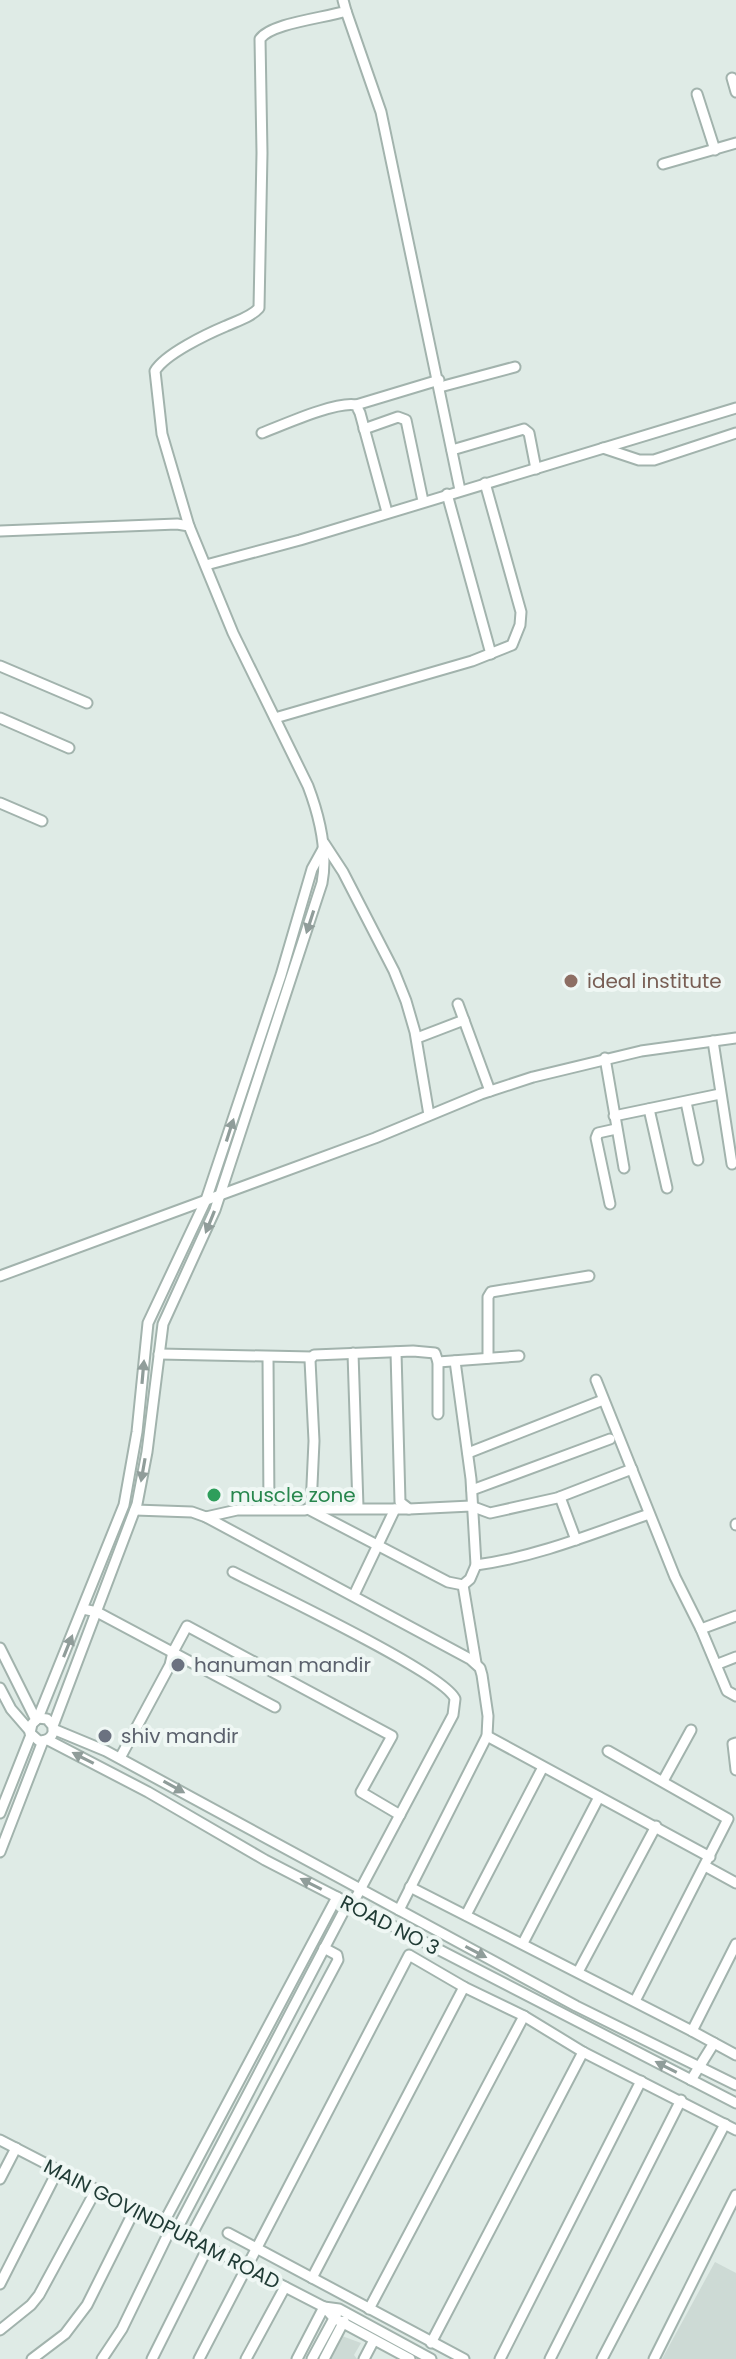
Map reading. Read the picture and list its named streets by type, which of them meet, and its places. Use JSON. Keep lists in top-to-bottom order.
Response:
{
  "streets": {
    "street": ["ROAD NO 3", "MAIN GOVINDPURAM ROAD"]
  },
  "places": [
    "ideal institute",
    "muscle zone",
    "hanuman mandir",
    "shiv mandir"
  ]
}
